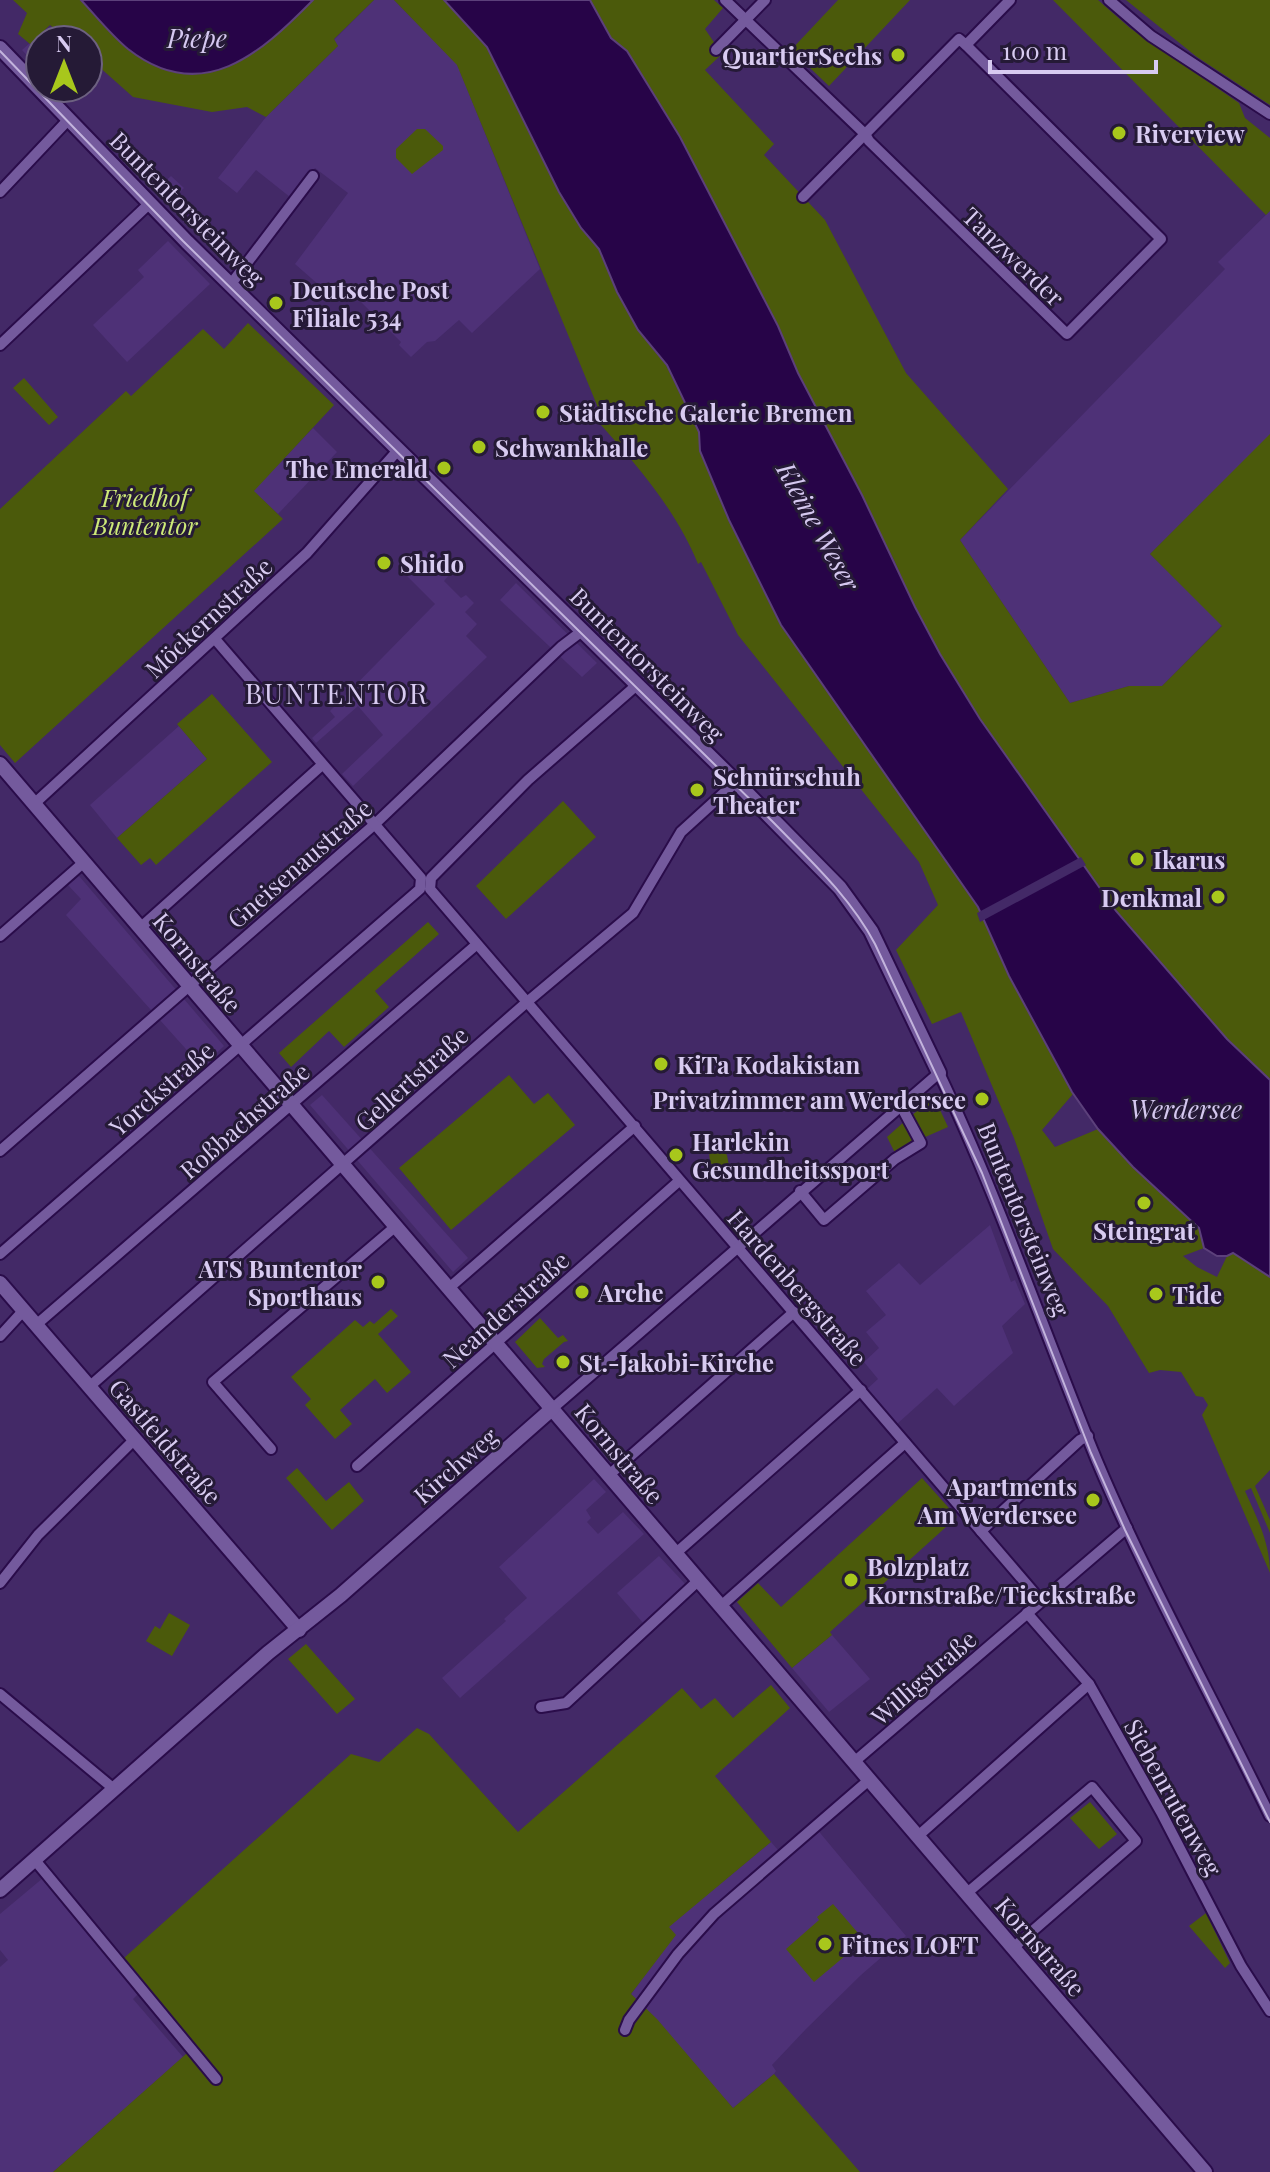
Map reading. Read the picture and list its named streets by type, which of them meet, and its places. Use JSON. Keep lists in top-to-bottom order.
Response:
{
  "streets": {
    "street": [
      "Buntentorsteinweg",
      "Tanzwerder",
      "Möckernstraße",
      "Gneisenaustraße",
      "Kornstraße",
      "Gellertstraße",
      "Yorckstraße",
      "Roßbachstraße",
      "Hardenbergstraße",
      "Neanderstraße",
      "Gastfeldstraße",
      "Kirchweg",
      "Willigstraße",
      "Siebenrutenweg"
    ]
  },
  "crossings": [
    ["Buntentorsteinweg", "Möckernstraße"],
    ["Buntentorsteinweg", "Gneisenaustraße"],
    ["Buntentorsteinweg", "Gellertstraße"],
    ["Buntentorsteinweg", "Yorckstraße"],
    ["Buntentorsteinweg", "Kirchweg"],
    ["Buntentorsteinweg", "Willigstraße"],
    ["Möckernstraße", "Kornstraße"],
    ["Möckernstraße", "Hardenbergstraße"],
    ["Gneisenaustraße", "Kornstraße"],
    ["Gneisenaustraße", "Hardenbergstraße"],
    ["Kornstraße", "Gellertstraße"],
    ["Kornstraße", "Yorckstraße"],
    ["Kornstraße", "Roßbachstraße"],
    ["Kornstraße", "Neanderstraße"],
    ["Kornstraße", "Kirchweg"],
    ["Kornstraße", "Willigstraße"],
    ["Gellertstraße", "Hardenbergstraße"],
    ["Gellertstraße", "Gastfeldstraße"],
    ["Yorckstraße", "Hardenbergstraße"],
    ["Roßbachstraße", "Hardenbergstraße"],
    ["Roßbachstraße", "Gastfeldstraße"],
    ["Hardenbergstraße", "Neanderstraße"],
    ["Hardenbergstraße", "Kirchweg"],
    ["Hardenbergstraße", "Willigstraße"],
    ["Gastfeldstraße", "Kirchweg"],
    ["Willigstraße", "Siebenrutenweg"]
  ],
  "districts": ["BUNTENTOR"],
  "water": ["Piepe", "Kleine Weser", "Werdersee"],
  "parks": ["Friedhof Buntentor"],
  "places": [
    "QuartierSechs",
    "Riverview",
    "Deutsche Post Filiale 534",
    "Städtische Galerie Bremen",
    "Schwankhalle",
    "The Emerald",
    "Shido",
    "Schnürschuh Theater",
    "Ikarus",
    "Denkmal",
    "KiTa Kodakistan",
    "Privatzimmer am Werdersee",
    "Harlekin Gesundheitssport",
    "Steingrat",
    "ATS Buntentor Sporthaus",
    "Arche",
    "Tide",
    "St.-Jakobi-Kirche",
    "Apartments Am Werdersee",
    "Bolzplatz Kornstraße/Tieckstraße",
    "Fitnes LOFT"
  ],
  "scale_bar": "100 m",
  "north": "top"
}
